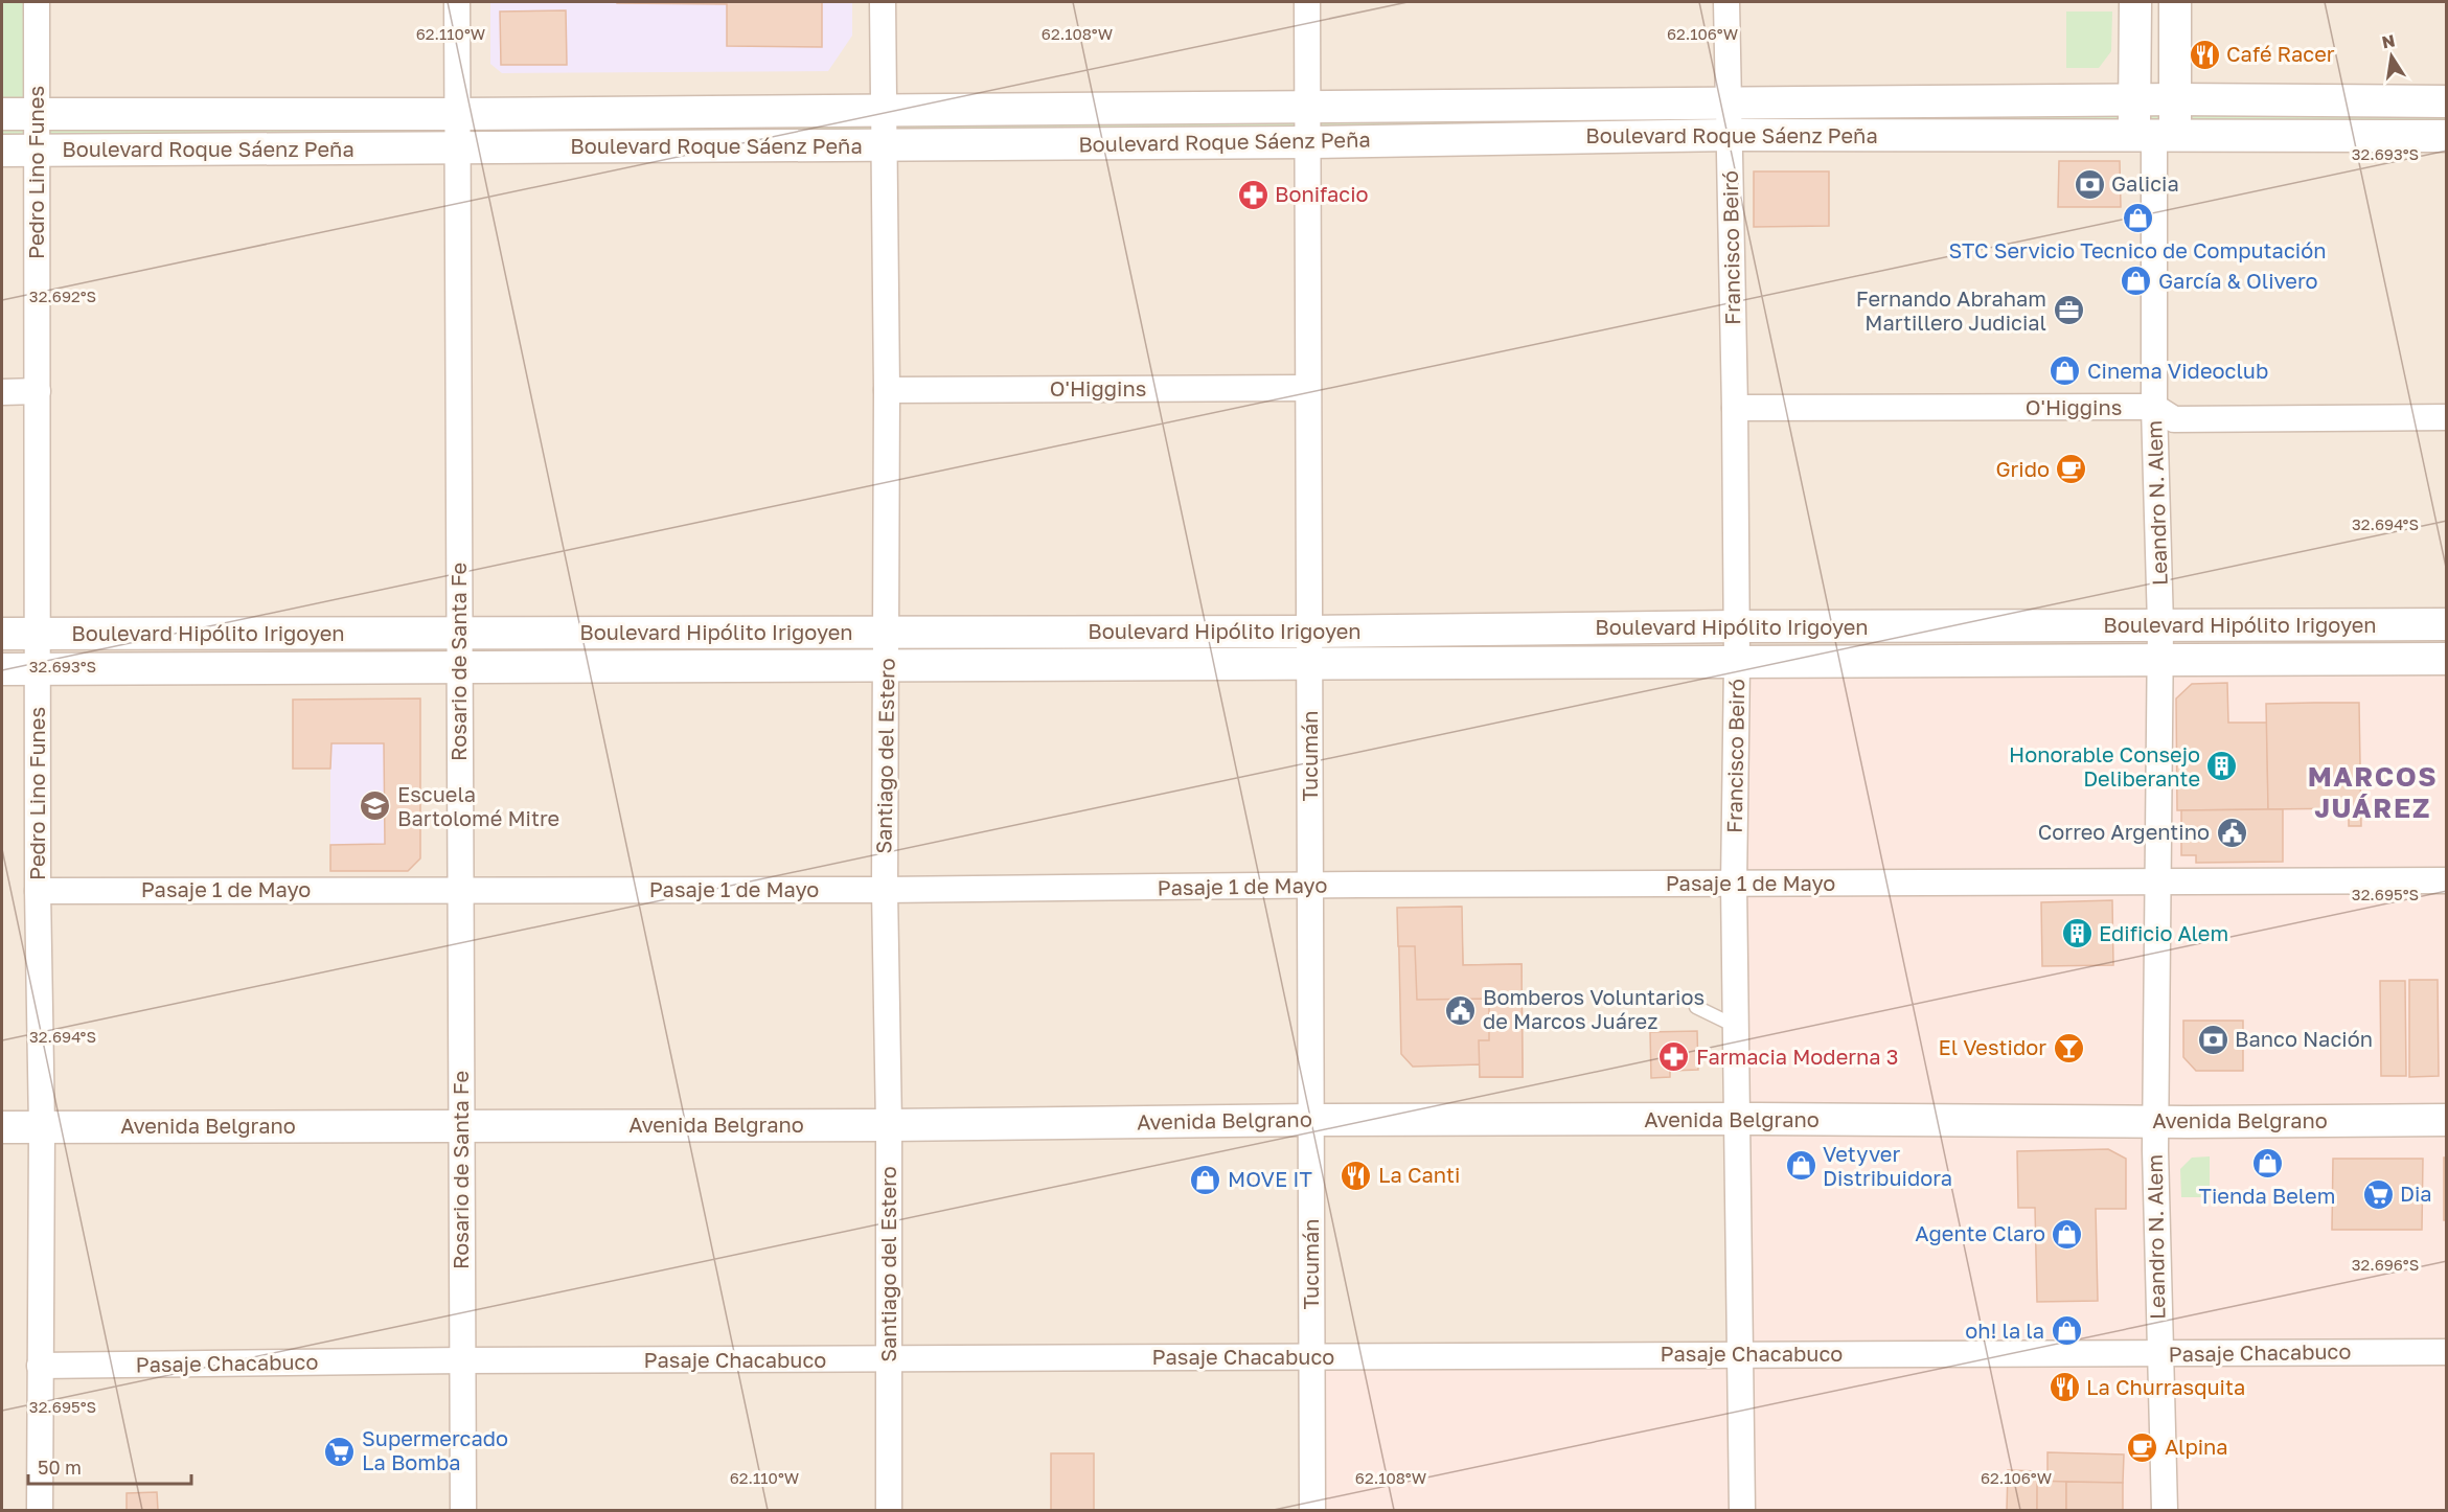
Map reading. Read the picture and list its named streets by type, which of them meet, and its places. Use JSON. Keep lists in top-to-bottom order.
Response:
{
  "streets": {
    "street": [
      "Boulevard Roque Sáenz Peña",
      "Pedro Lino Funes",
      "Francisco Beiró",
      "O'Higgins",
      "Leandro N. Alem",
      "Boulevard Hipólito Irigoyen",
      "Rosario de Santa Fe",
      "Santiago del Estero",
      "Tucumán",
      "Pasaje 1 de Mayo",
      "Avenida Belgrano",
      "Pasaje Chacabuco"
    ]
  },
  "crossings": [
    ["Boulevard Roque Sáenz Peña", "Pedro Lino Funes"],
    ["Boulevard Roque Sáenz Peña", "Francisco Beiró"],
    ["Boulevard Roque Sáenz Peña", "Leandro N. Alem"],
    ["Boulevard Roque Sáenz Peña", "Rosario de Santa Fe"],
    ["Boulevard Roque Sáenz Peña", "Santiago del Estero"],
    ["Boulevard Roque Sáenz Peña", "Tucumán"],
    ["Pedro Lino Funes", "Boulevard Hipólito Irigoyen"],
    ["Pedro Lino Funes", "Pasaje 1 de Mayo"],
    ["Pedro Lino Funes", "Avenida Belgrano"],
    ["Pedro Lino Funes", "Pasaje Chacabuco"],
    ["Francisco Beiró", "O'Higgins"],
    ["Francisco Beiró", "Boulevard Hipólito Irigoyen"],
    ["Francisco Beiró", "Pasaje 1 de Mayo"],
    ["Francisco Beiró", "Avenida Belgrano"],
    ["Francisco Beiró", "Pasaje Chacabuco"],
    ["O'Higgins", "Leandro N. Alem"],
    ["O'Higgins", "Santiago del Estero"],
    ["O'Higgins", "Tucumán"],
    ["Leandro N. Alem", "Boulevard Hipólito Irigoyen"],
    ["Leandro N. Alem", "Pasaje 1 de Mayo"],
    ["Leandro N. Alem", "Avenida Belgrano"],
    ["Leandro N. Alem", "Pasaje Chacabuco"],
    ["Boulevard Hipólito Irigoyen", "Rosario de Santa Fe"],
    ["Boulevard Hipólito Irigoyen", "Santiago del Estero"],
    ["Boulevard Hipólito Irigoyen", "Tucumán"],
    ["Rosario de Santa Fe", "Pasaje 1 de Mayo"],
    ["Rosario de Santa Fe", "Avenida Belgrano"],
    ["Rosario de Santa Fe", "Pasaje Chacabuco"],
    ["Santiago del Estero", "Pasaje 1 de Mayo"],
    ["Santiago del Estero", "Avenida Belgrano"],
    ["Santiago del Estero", "Pasaje Chacabuco"],
    ["Tucumán", "Pasaje 1 de Mayo"],
    ["Tucumán", "Avenida Belgrano"],
    ["Tucumán", "Pasaje Chacabuco"]
  ],
  "districts": ["MARCOS JUÁREZ"],
  "places": {
    "restaurant": ["Café Racer", "La Canti", "La Churrasquita"],
    "bank": ["Galicia", "Banco Nación"],
    "pharmacy": ["Bonifacio", "Farmacia Moderna 3"],
    "shop": [
      "STC Servicio Tecnico de Computación",
      "García & Olivero",
      "Cinema Videoclub",
      "Tienda Belem",
      "Vetyver Distribuidora",
      "MOVE IT",
      "Agente Claro",
      "oh! la la"
    ],
    "office": ["Fernando Abraham Martillero Judicial"],
    "cafe": ["Grido", "Alpina"],
    "building": ["Honorable Consejo Deliberante", "Edificio Alem"],
    "school or university": ["Escuela Bartolomé Mitre"],
    "public building": ["Correo Argentino", "Bomberos Voluntarios de Marcos Juárez"],
    "bar": ["El Vestidor"],
    "supermarket": ["Dia", "Supermercado La Bomba"]
  },
  "scale_bar": "50 m",
  "north": "top",
  "coordinates": [
    "62.110°W",
    "62.108°W",
    "62.106°W",
    "32.693°S",
    "32.692°S",
    "32.694°S",
    "32.695°S",
    "32.696°S"
  ]
}
